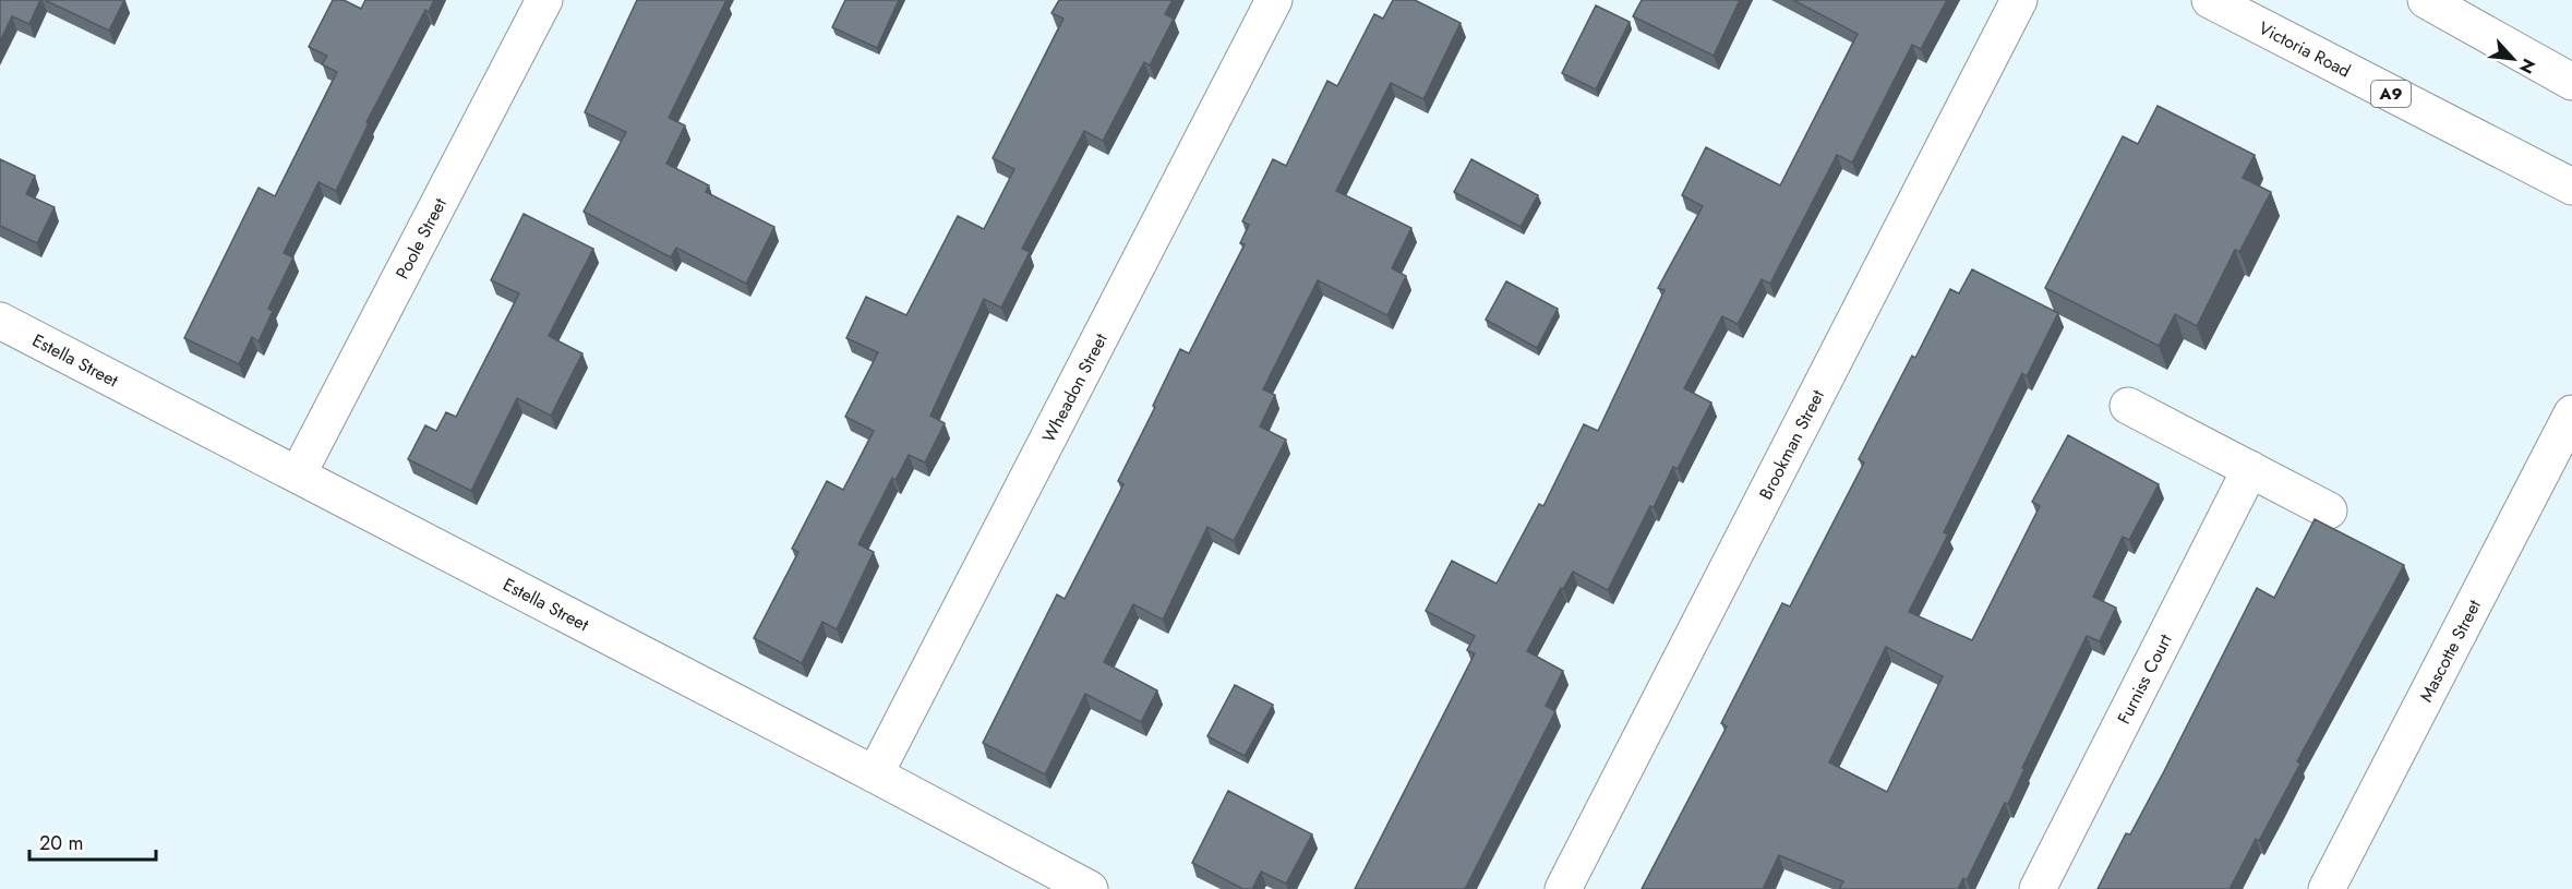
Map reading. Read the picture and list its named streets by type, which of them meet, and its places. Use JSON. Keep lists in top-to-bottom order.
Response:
{
  "streets": {
    "main road": [
      "Victoria Road",
      "A9",
      "Poole Street",
      "Estella Street",
      "Wheadon Street",
      "Brookman Street",
      "Mascotte Street",
      "Furniss Court"
    ]
  },
  "crossings": [
    ["Poole Street", "Estella Street"],
    ["Estella Street", "Wheadon Street"]
  ],
  "scale_bar": "20 m",
  "north": "bottom right"
}
